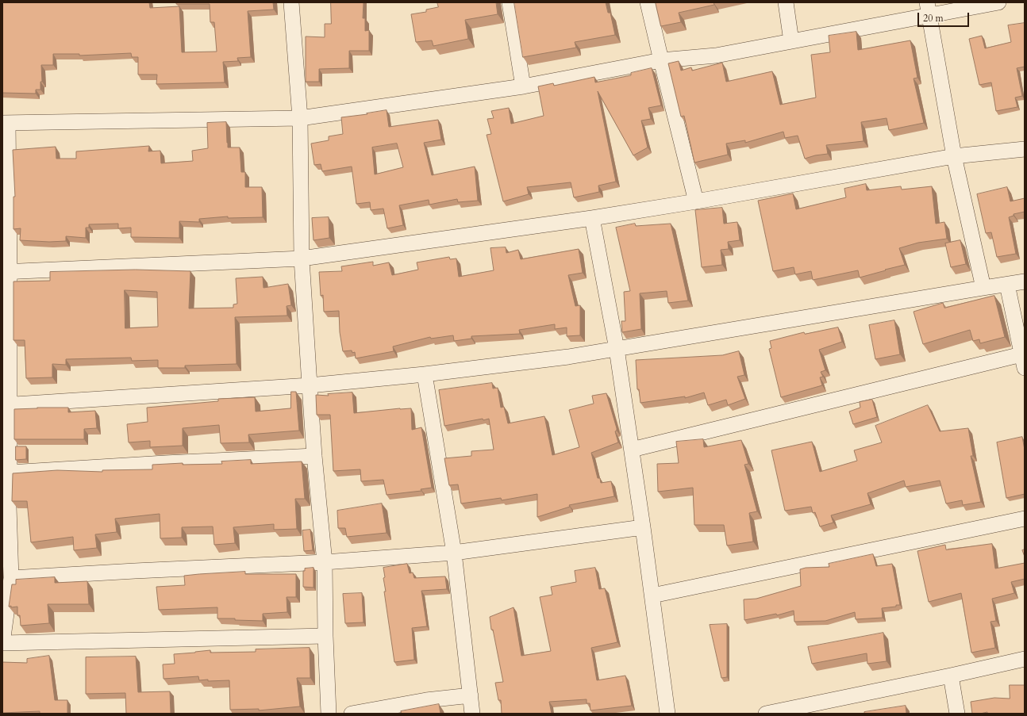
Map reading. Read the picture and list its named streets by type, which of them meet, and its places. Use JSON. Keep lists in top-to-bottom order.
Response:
{
  "scale_bar": "20 m"
}
